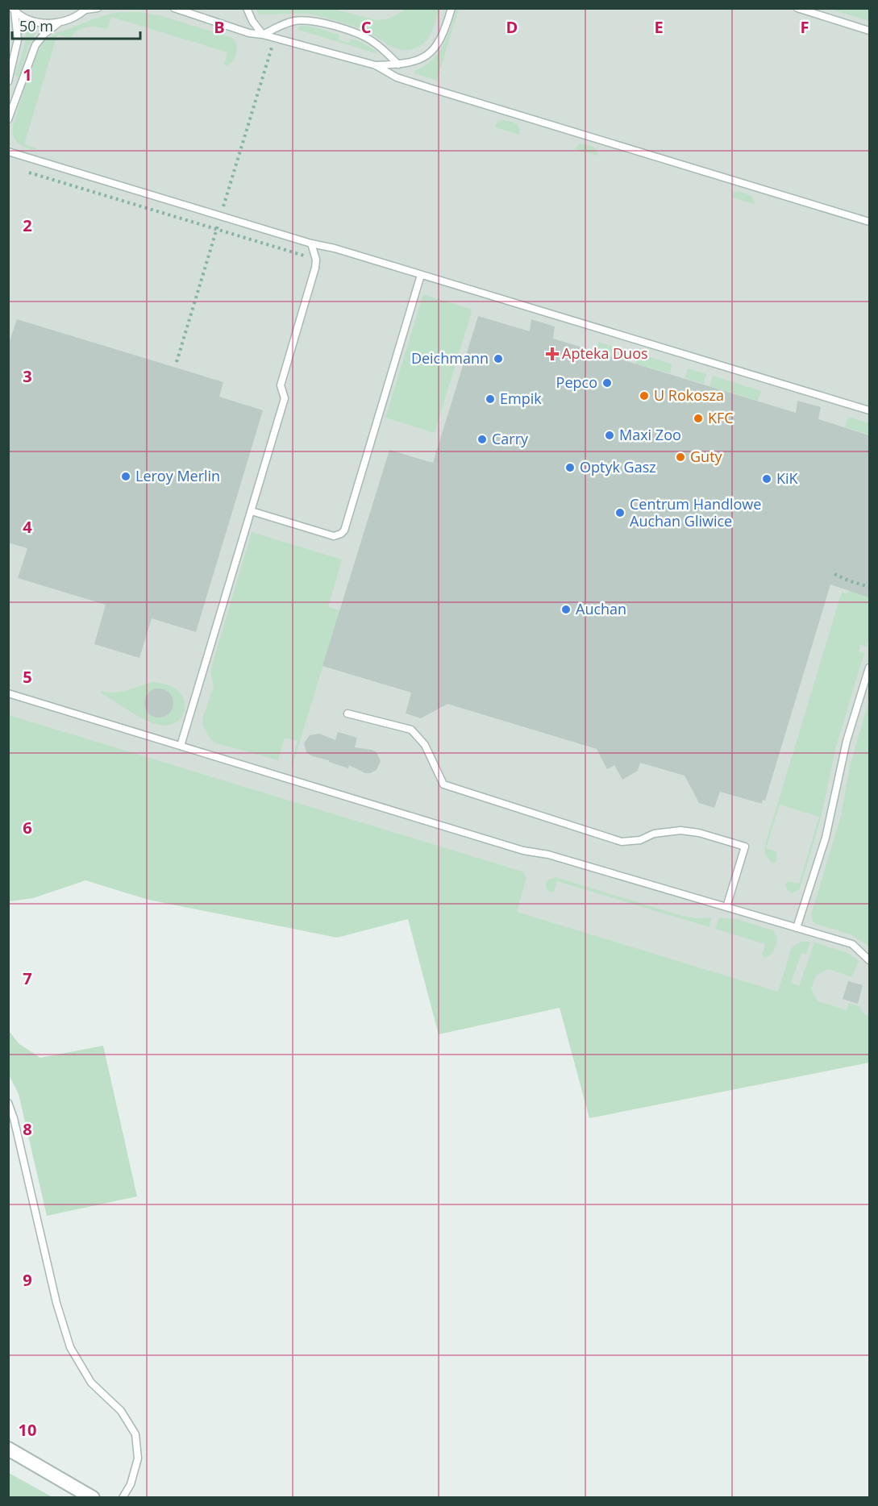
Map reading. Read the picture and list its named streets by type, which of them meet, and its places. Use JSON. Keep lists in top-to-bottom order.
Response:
{
  "places": {
    "health": ["Apteka Duos"],
    "other": [
      "Deichmann",
      "Pepco",
      "U Rokosza",
      "Empik",
      "KFC",
      "Maxi Zoo",
      "Carry",
      "Guty",
      "Optyk Gasz",
      "Leroy Merlin",
      "KiK",
      "Centrum Handlowe Auchan Gliwice",
      "Auchan"
    ]
  },
  "scale_bar": "50 m",
  "grid": {
    "columns": [
      "B",
      "C",
      "D",
      "E",
      "F"
    ],
    "rows": [
      "1",
      "2",
      "3",
      "4",
      "5",
      "6",
      "7",
      "8",
      "9",
      "10"
    ]
  }
}
